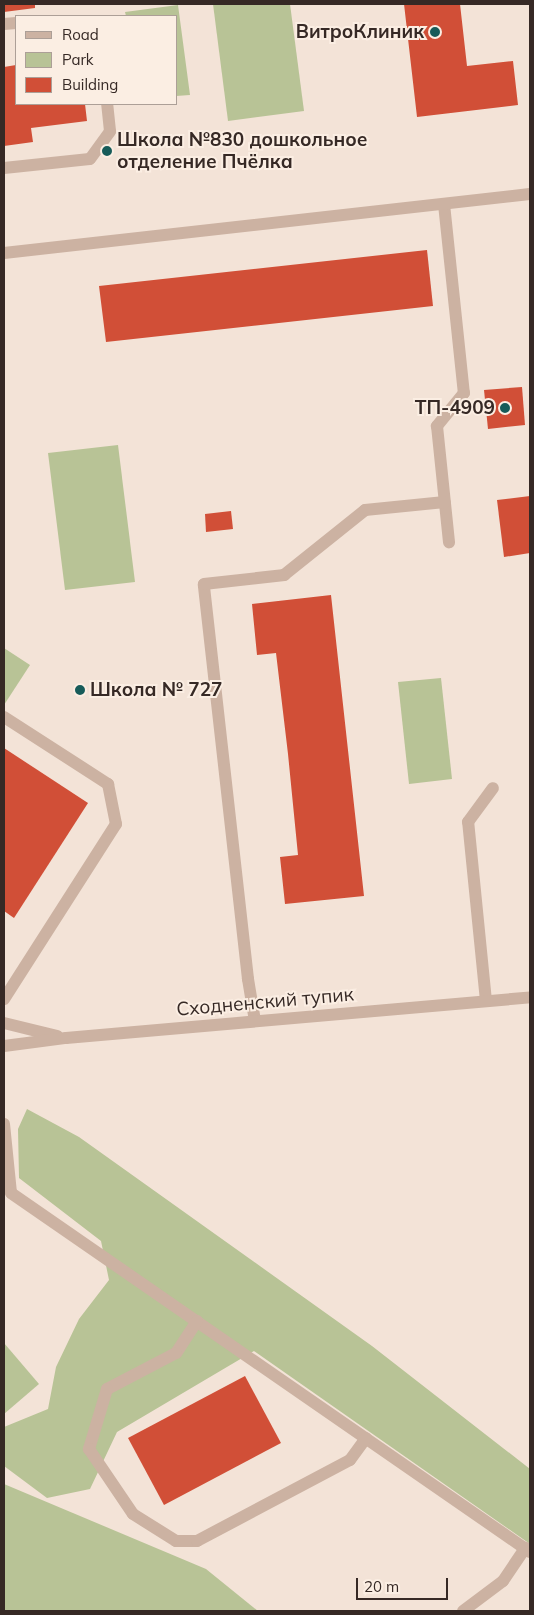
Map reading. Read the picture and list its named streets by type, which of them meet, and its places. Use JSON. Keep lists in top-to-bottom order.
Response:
{
  "streets": {
    "street": ["Сходненский тупик"]
  },
  "places": [
    "ВитроКлиник",
    "Школа №830 дошкольное отделение Пчёлка",
    "ТП-4909",
    "Школа № 727"
  ],
  "legend": ["Road", "Park", "Building"],
  "scale_bar": "20 m"
}
